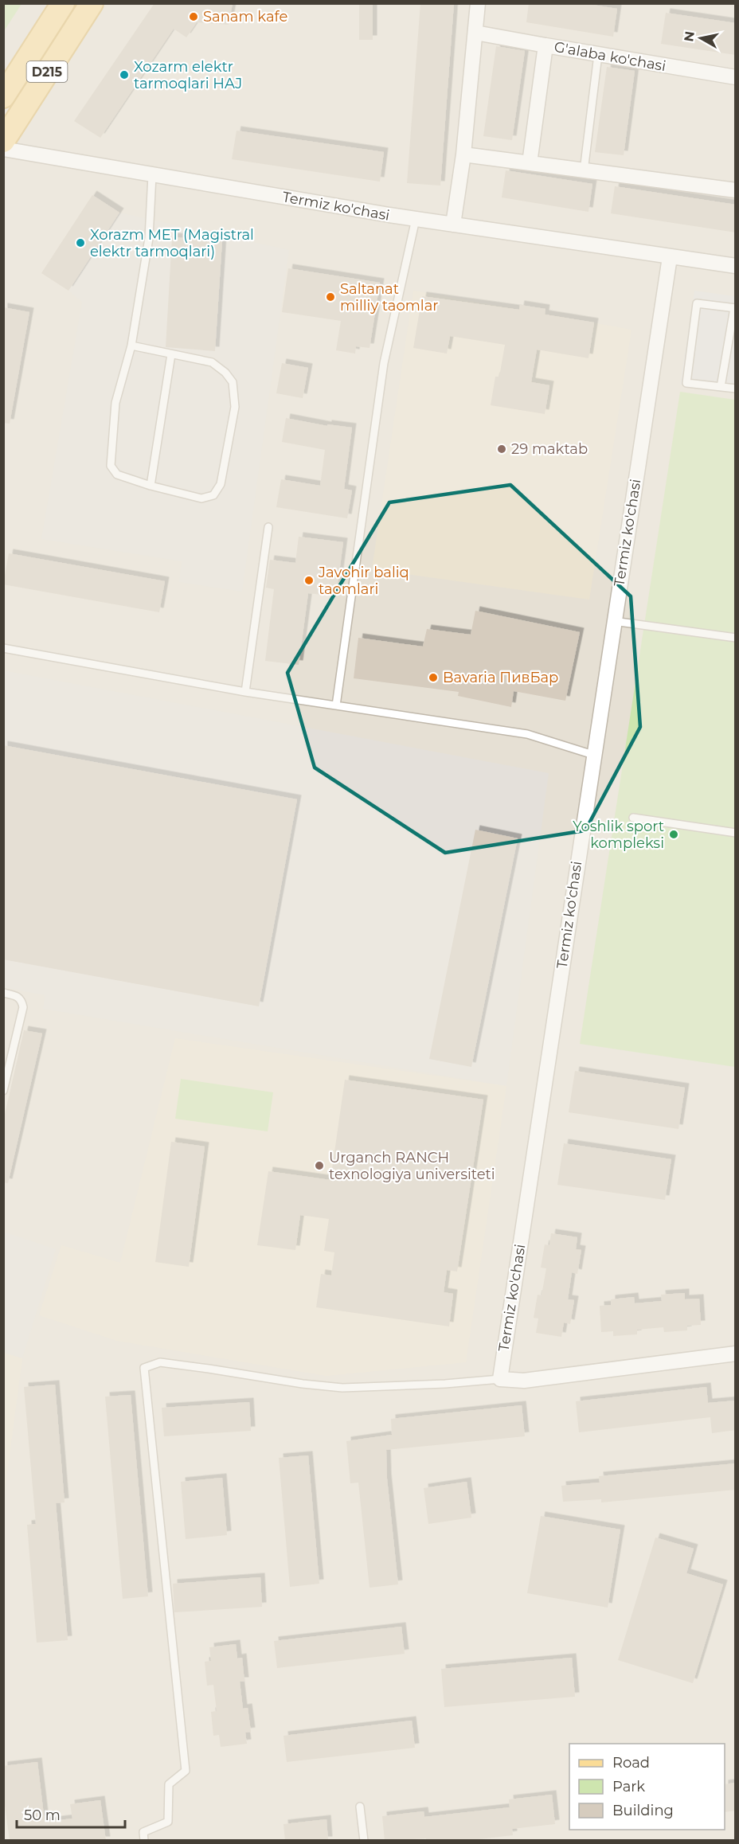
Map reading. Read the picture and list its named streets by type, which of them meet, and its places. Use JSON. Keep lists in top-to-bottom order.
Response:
{
  "streets": {
    "main road": ["D215"],
    "street": ["G'alaba ko'chasi", "Termiz ko'chasi"]
  },
  "places": [
    "Sanam kafe",
    "Xozarm elektr tarmoqlari HAJ",
    "Xorazm MET (Magistral elektr tarmoqlari)",
    "Saltanat milliy taomlar",
    "29 maktab",
    "Javohir baliq taomlari",
    "Bavaria ПивБар",
    "Yoshlik sport kompleksi",
    "Urganch RANCH texnologiya universiteti"
  ],
  "legend": ["Road", "Park", "Building"],
  "scale_bar": "50 m",
  "north": "left"
}
